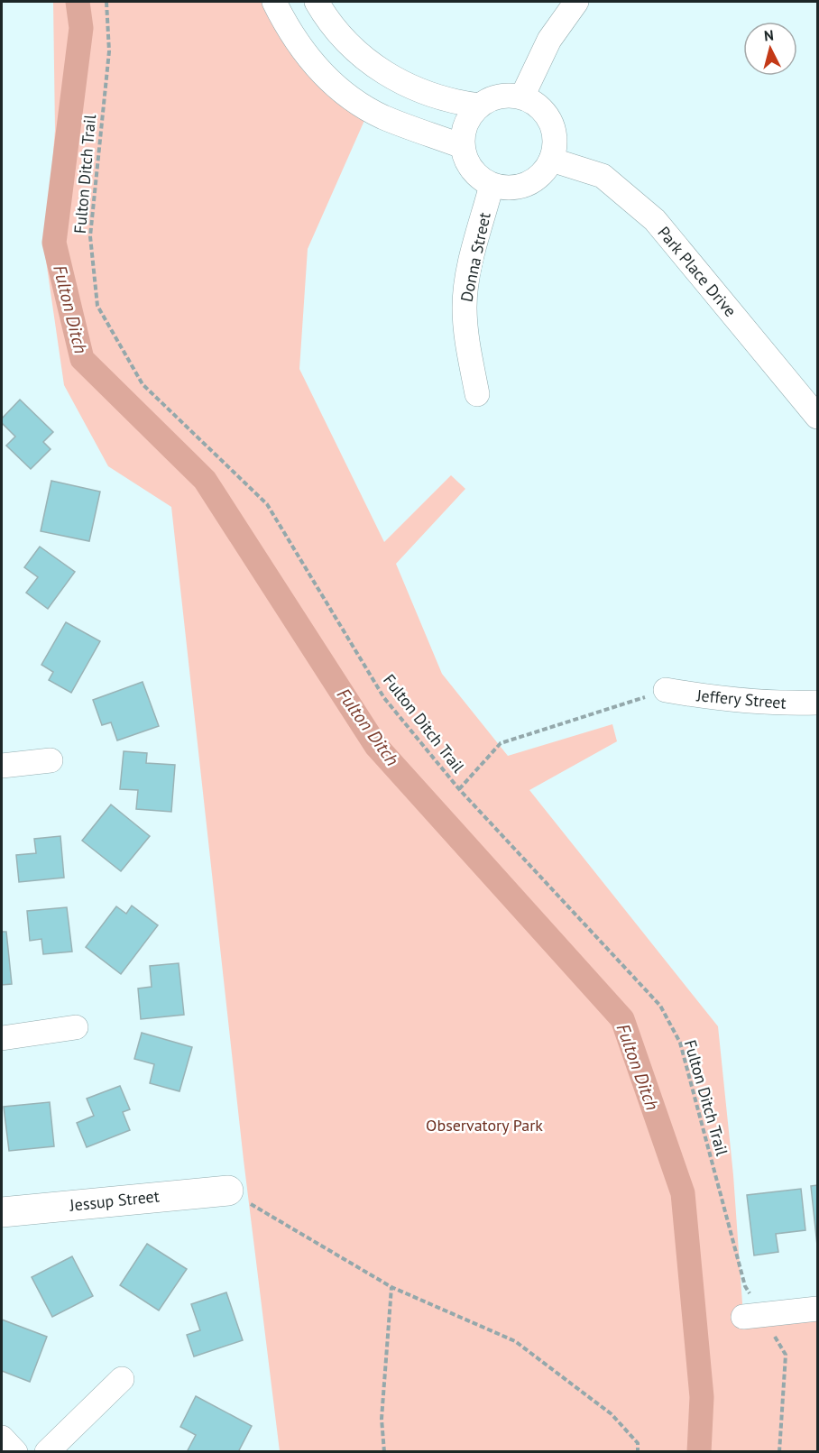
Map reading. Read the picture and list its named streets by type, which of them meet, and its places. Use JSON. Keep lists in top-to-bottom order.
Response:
{
  "streets": {
    "street": [
      "Donna Street",
      "Park Place Drive",
      "Jeffery Street",
      "Jessup Street"
    ],
    "path": ["Fulton Ditch Trail"]
  },
  "crossings": [
    ["Donna Street", "Park Place Drive"]
  ],
  "water": ["Fulton Ditch"],
  "parks": ["Observatory Park"],
  "north": "top"
}
